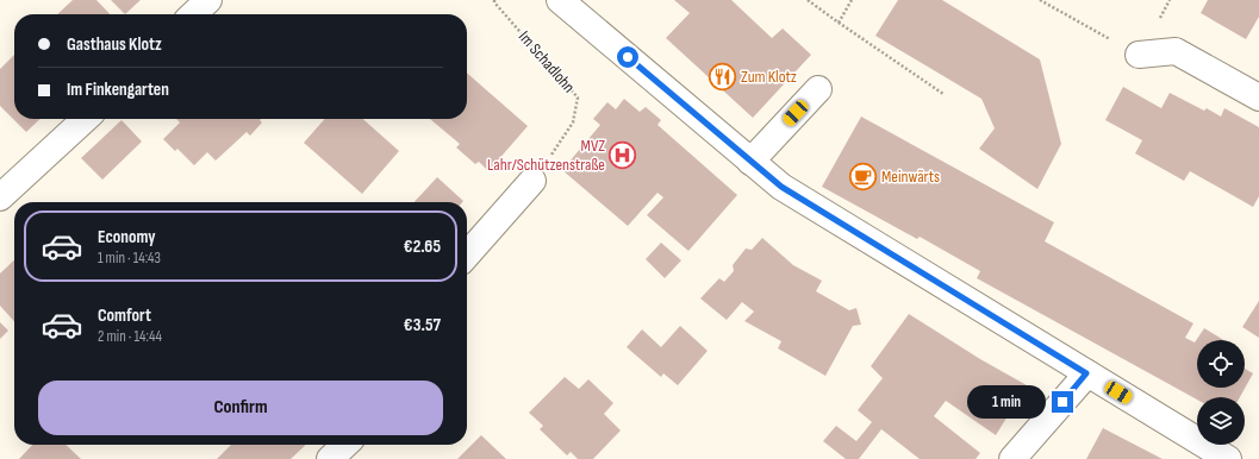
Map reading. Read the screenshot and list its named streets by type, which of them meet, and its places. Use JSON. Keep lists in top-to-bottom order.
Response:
{
  "streets": {
    "path": ["Im Schadlohn"]
  },
  "places": {
    "restaurant": ["Zum Klotz"],
    "hospital": ["MVZ Lahr/Schützenstraße"],
    "cafe": ["Meinwärts"]
  },
  "page": {
    "banner": ["Gasthaus Klotz", "Im Finkengarten"],
    "list": [
      {
        "name": "Economy",
        "note": "1 min · 14:43",
        "value": "€2.65"
      },
      {
        "name": "Comfort",
        "note": "2 min · 14:44",
        "value": "€3.57"
      }
    ],
    "buttons": "Confirm",
    "bubble": "1 min"
  }
}
